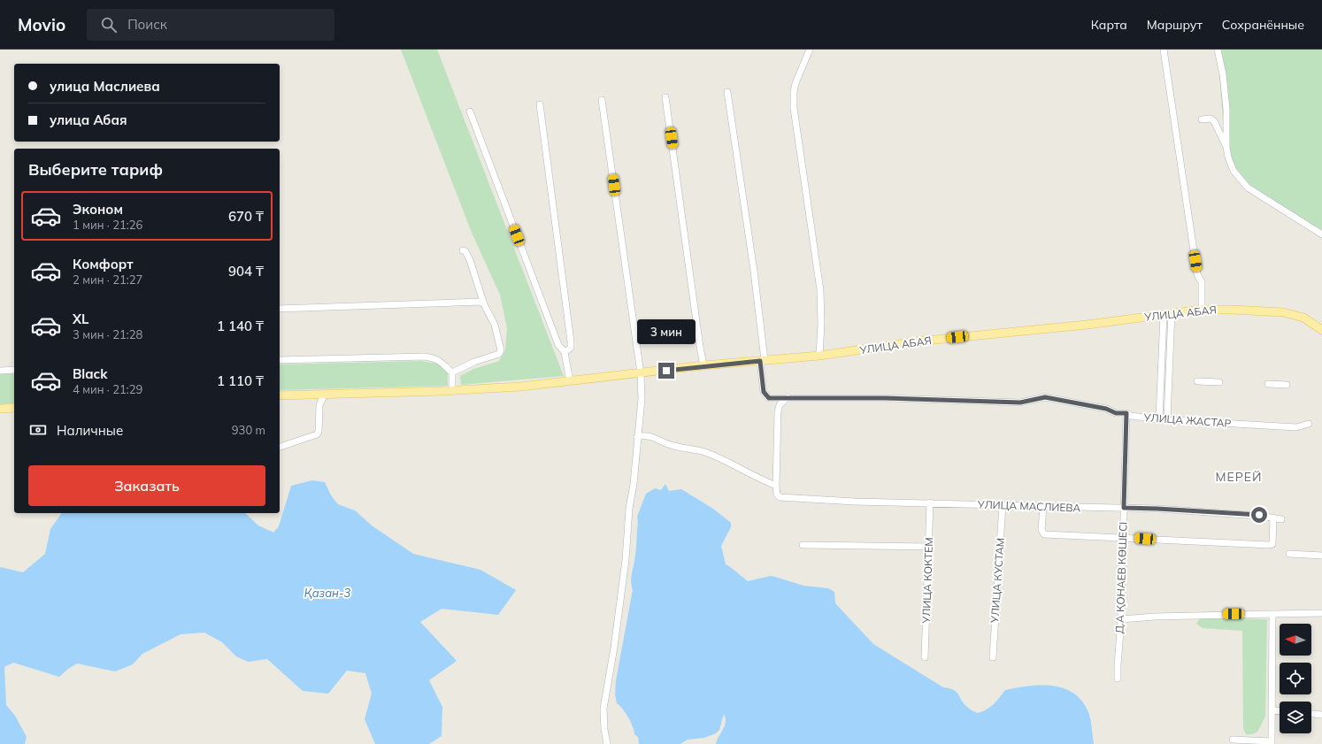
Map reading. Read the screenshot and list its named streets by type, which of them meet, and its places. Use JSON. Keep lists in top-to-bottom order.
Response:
{
  "streets": {
    "main road": ["УЛИЦА АБАЯ"],
    "street": [
      "УЛИЦА ЖАСТАР",
      "УЛИЦА МАСЛИЕВА",
      "Д.А ҚОНАЕВ КӨШЕСІ",
      "УЛИЦА КОКТЕМ",
      "УЛИЦА КУСТАМ"
    ]
  },
  "crossings": [
    ["УЛИЦА АБАЯ", "УЛИЦА ЖАСТАР"],
    ["УЛИЦА ЖАСТАР", "Д.А ҚОНАЕВ КӨШЕСІ"],
    ["УЛИЦА МАСЛИЕВА", "Д.А ҚОНАЕВ КӨШЕСІ"],
    ["УЛИЦА МАСЛИЕВА", "УЛИЦА КОКТЕМ"],
    ["УЛИЦА МАСЛИЕВА", "УЛИЦА КУСТАМ"]
  ],
  "districts": ["МЕРЕЙ"],
  "water": ["Қазан-3"],
  "north": "left",
  "page": {
    "header": "Movio",
    "search": "Поиск",
    "nav": ["Карта", "Маршрут", "Сохранённые"],
    "banner": ["улица Маслиева", "улица Абая"],
    "heading": "Выберите тариф",
    "list": [
      {
        "name": "Эконом",
        "note": "1 мин · 21:26",
        "value": "670 ₸"
      },
      {
        "name": "Комфорт",
        "note": "2 мин · 21:27",
        "value": "904 ₸"
      },
      {
        "name": "XL",
        "note": "3 мин · 21:28",
        "value": "1 140 ₸"
      },
      {
        "name": "Black",
        "note": "4 мин · 21:29",
        "value": "1 110 ₸"
      }
    ],
    "bubble": "3 мин",
    "pay": ["Наличные", "930 m"],
    "buttons": "Заказать"
  }
}
